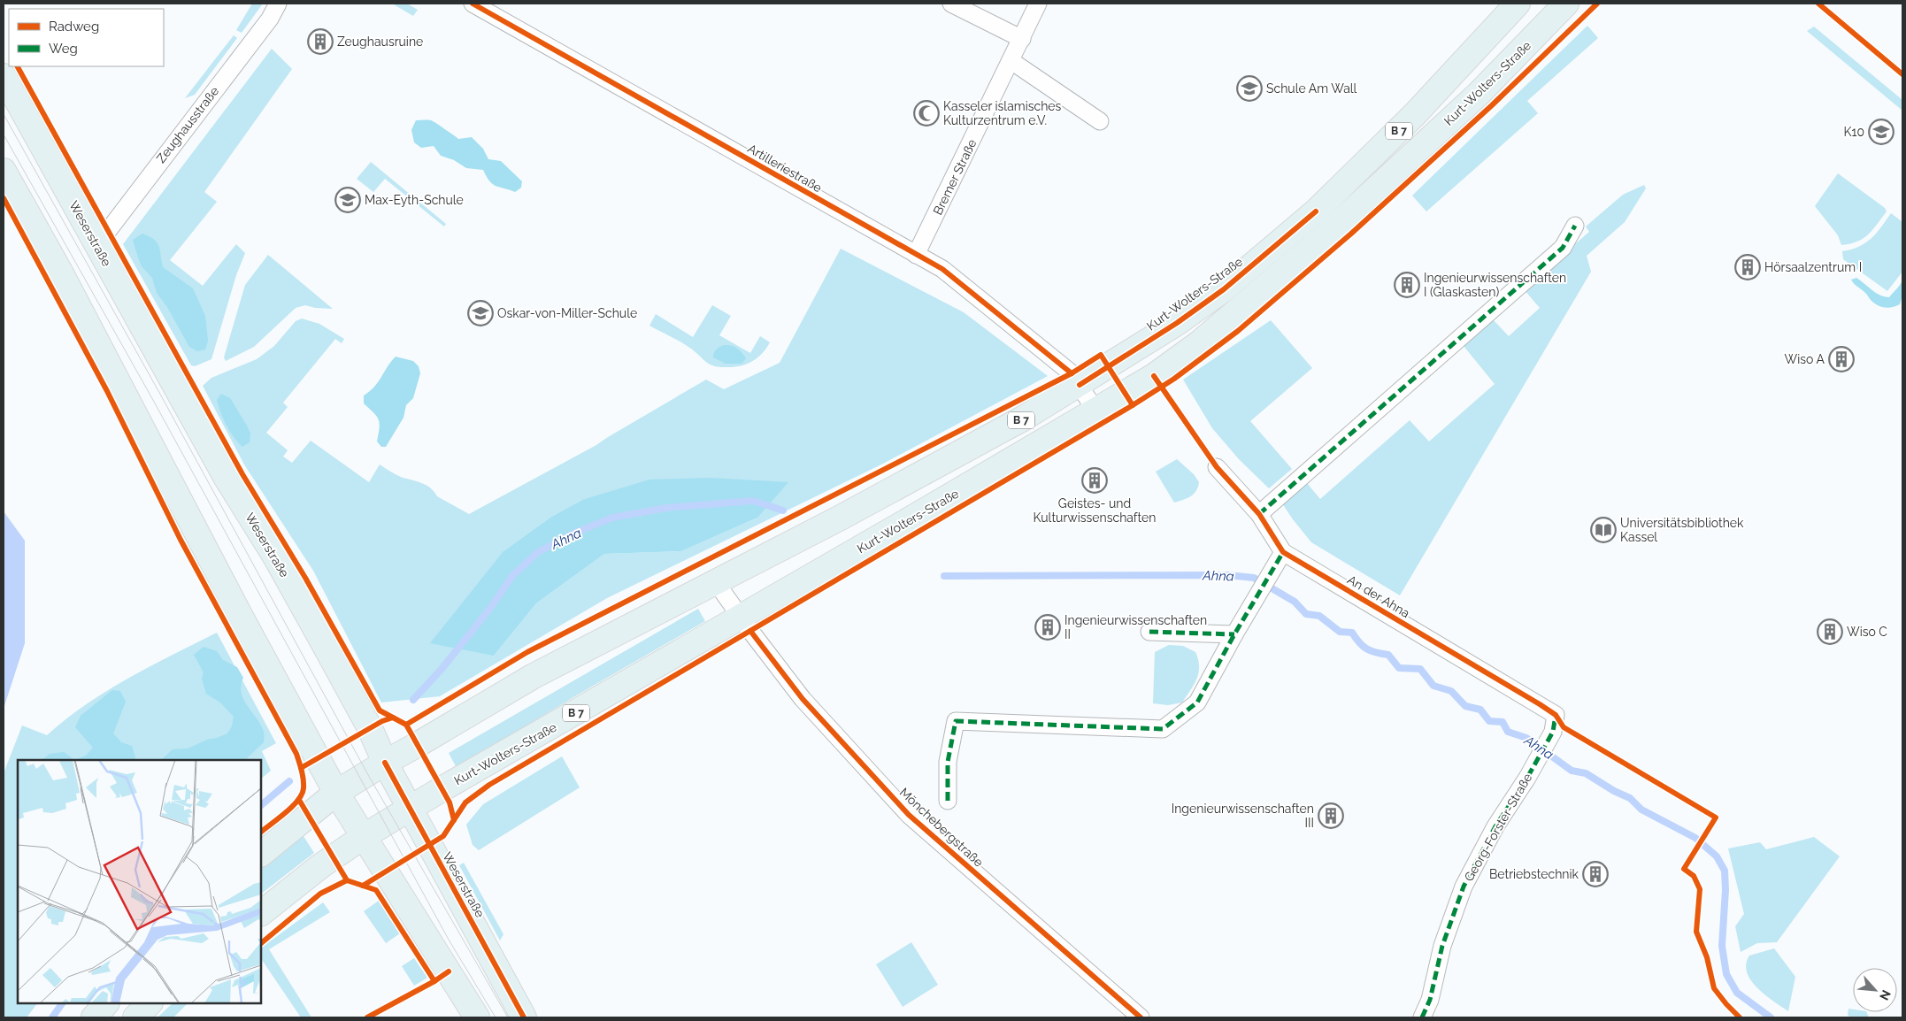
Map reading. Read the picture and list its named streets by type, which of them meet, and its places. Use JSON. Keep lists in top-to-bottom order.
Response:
{
  "streets": {
    "main road": ["Kurt-Wolters-Straße", "B 7", "Weserstraße"],
    "street": [
      "Zeughausstraße",
      "Artilleriestraße",
      "Bremer Straße",
      "An der Ahna",
      "Mönchebergstraße",
      "Georg-Forster-Straße"
    ]
  },
  "crossings": [
    ["Kurt-Wolters-Straße", "B 7"],
    ["Kurt-Wolters-Straße", "Artilleriestraße"],
    ["Kurt-Wolters-Straße", "Weserstraße"],
    ["Kurt-Wolters-Straße", "Mönchebergstraße"],
    ["Zeughausstraße", "Weserstraße"],
    ["Artilleriestraße", "Bremer Straße"],
    ["An der Ahna", "Georg-Forster-Straße"]
  ],
  "water": ["Ahna"],
  "places": {
    "building": [
      "Zeughausruine",
      "Hörsaalzentrum I",
      "Ingenieurwissenschaften I (Glaskasten)",
      "Wiso A",
      "Geistes- und Kulturwissenschaften",
      "Ingenieurwissenschaften II",
      "Wiso C",
      "Ingenieurwissenschaften III",
      "Betriebstechnik"
    ],
    "school or university": [
      "Schule Am Wall",
      "K10",
      "Max-Eyth-Schule",
      "Oskar-von-Miller-Schule"
    ],
    "mosque": ["Kasseler islamisches Kulturzentrum e.V."],
    "library": ["Universitätsbibliothek Kassel"]
  },
  "legend": ["Radweg", "Weg"],
  "north": "bottom right"
}
